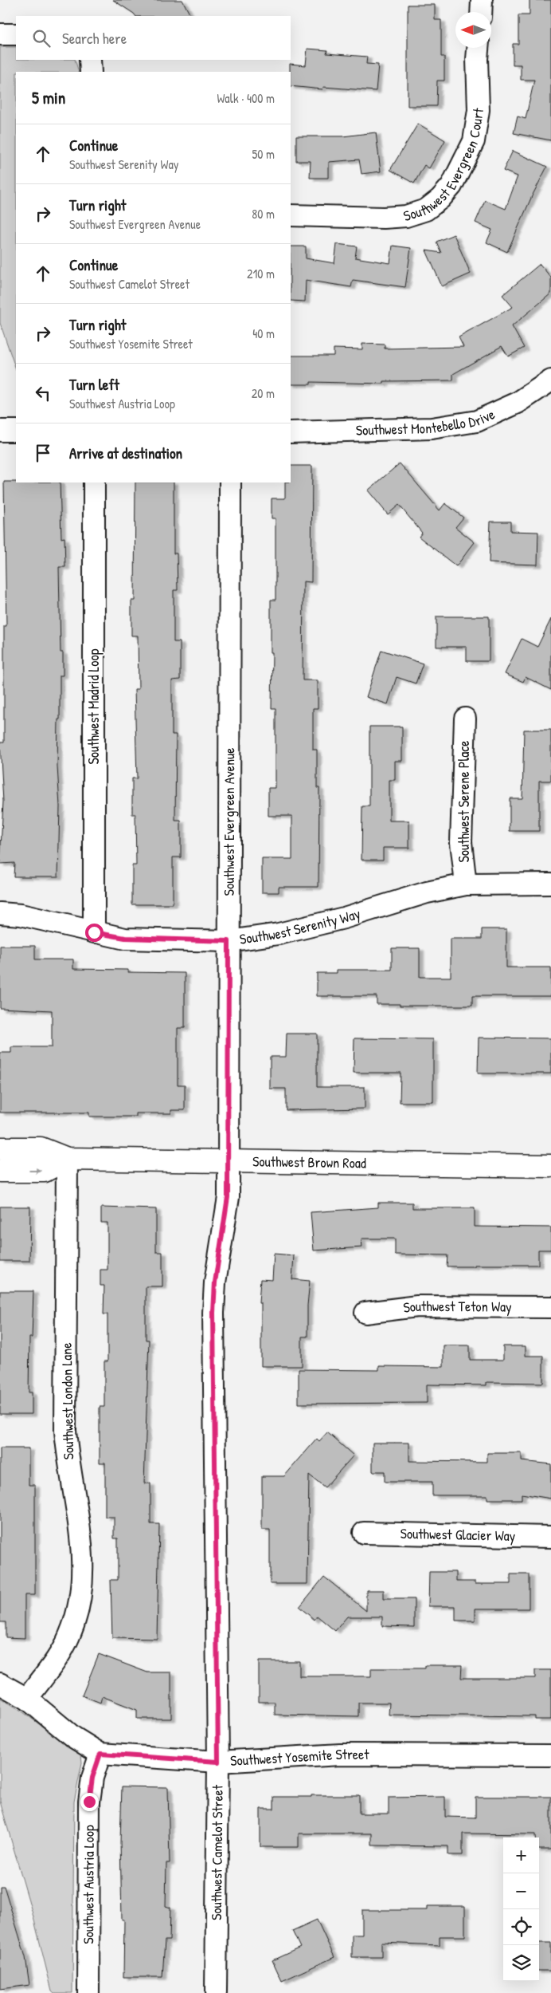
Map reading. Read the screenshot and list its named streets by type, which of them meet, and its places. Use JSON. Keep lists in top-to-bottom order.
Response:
{
  "streets": {
    "street": [
      "Southwest Evergreen Court",
      "Southwest Montebello Drive",
      "Southwest Madrid Loop",
      "Southwest Serene Place",
      "Southwest Evergreen Avenue",
      "Southwest Serenity Way",
      "Southwest Brown Road",
      "Southwest Teton Way",
      "Southwest London Lane",
      "Southwest Glacier Way",
      "Southwest Yosemite Street",
      "Southwest Camelot Street",
      "Southwest Austria Loop"
    ]
  },
  "crossings": [
    ["Southwest Madrid Loop", "Southwest Serenity Way"],
    ["Southwest Serene Place", "Southwest Serenity Way"],
    ["Southwest Evergreen Avenue", "Southwest Serenity Way"],
    ["Southwest Evergreen Avenue", "Southwest Brown Road"],
    ["Southwest Evergreen Avenue", "Southwest Camelot Street"],
    ["Southwest Brown Road", "Southwest London Lane"],
    ["Southwest Brown Road", "Southwest Camelot Street"],
    ["Southwest London Lane", "Southwest Yosemite Street"],
    ["Southwest Yosemite Street", "Southwest Camelot Street"],
    ["Southwest Yosemite Street", "Southwest Austria Loop"]
  ],
  "north": "left",
  "page": {
    "search": "Search here",
    "heading": ["5 min", "Walk · 400 m"],
    "list": [
      ["Continue", "Southwest Serenity Way", "50 m"],
      ["Turn right", "Southwest Evergreen Avenue", "80 m"],
      ["Continue", "Southwest Camelot Street", "210 m"],
      ["Turn right", "Southwest Yosemite Street", "40 m"],
      ["Turn left", "Southwest Austria Loop", "20 m"],
      "Arrive at destination"
    ],
    "map_buttons": ["+", "−"]
  }
}
